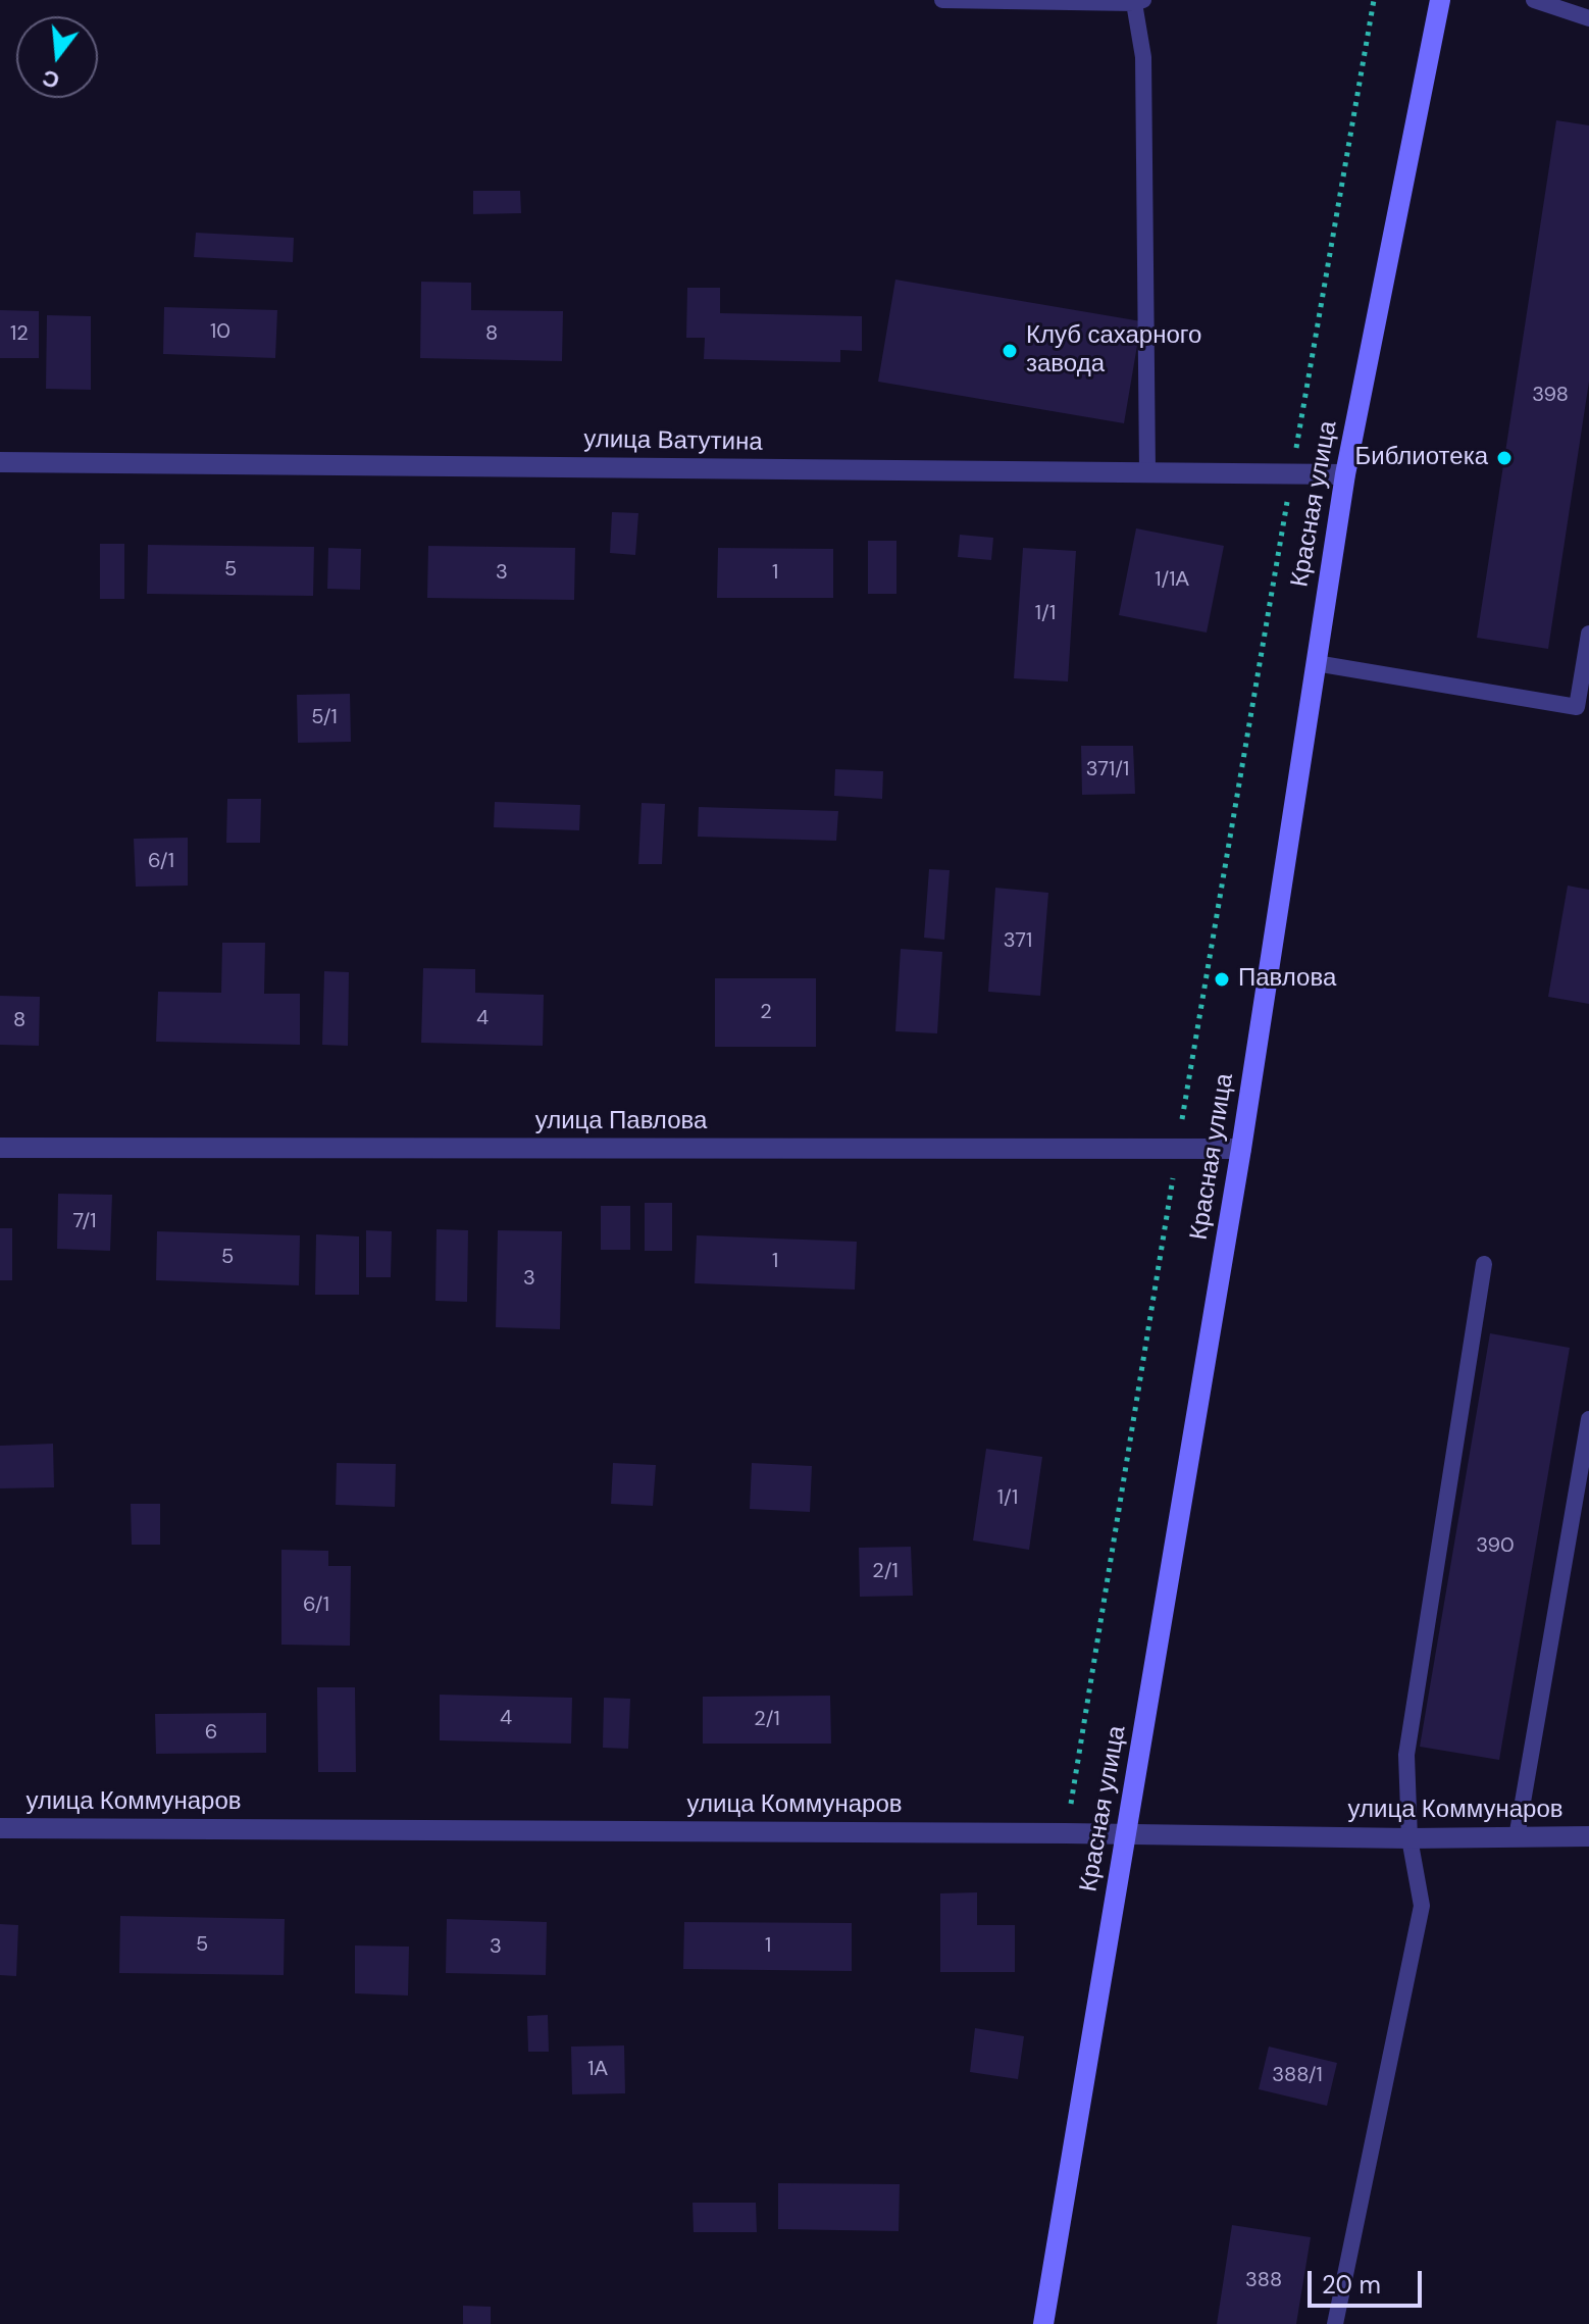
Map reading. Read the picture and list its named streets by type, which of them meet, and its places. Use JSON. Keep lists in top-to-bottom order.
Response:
{
  "streets": {
    "street": [
      "улица Ватутина",
      "Красная улица",
      "улица Павлова",
      "улица Коммунаров"
    ]
  },
  "crossings": [
    ["улица Ватутина", "Красная улица"],
    ["Красная улица", "улица Павлова"],
    ["Красная улица", "улица Коммунаров"]
  ],
  "places": ["Клуб сахарного завода", "Библиотека", "Павлова"],
  "house_numbers": [
    "10",
    "12",
    "8",
    "398",
    "5",
    "3",
    "1",
    "1/1А",
    "1/1",
    "5/1",
    "371/1",
    "6/1",
    "371",
    "2",
    "4",
    "8",
    "7/1",
    "5",
    "1",
    "3",
    "1/1",
    "390",
    "2/1",
    "6/1",
    "4",
    "2/1",
    "6",
    "5",
    "1",
    "3",
    "1А",
    "388/1",
    "388"
  ],
  "scale_bar": "20 m",
  "north": "bottom"
}
